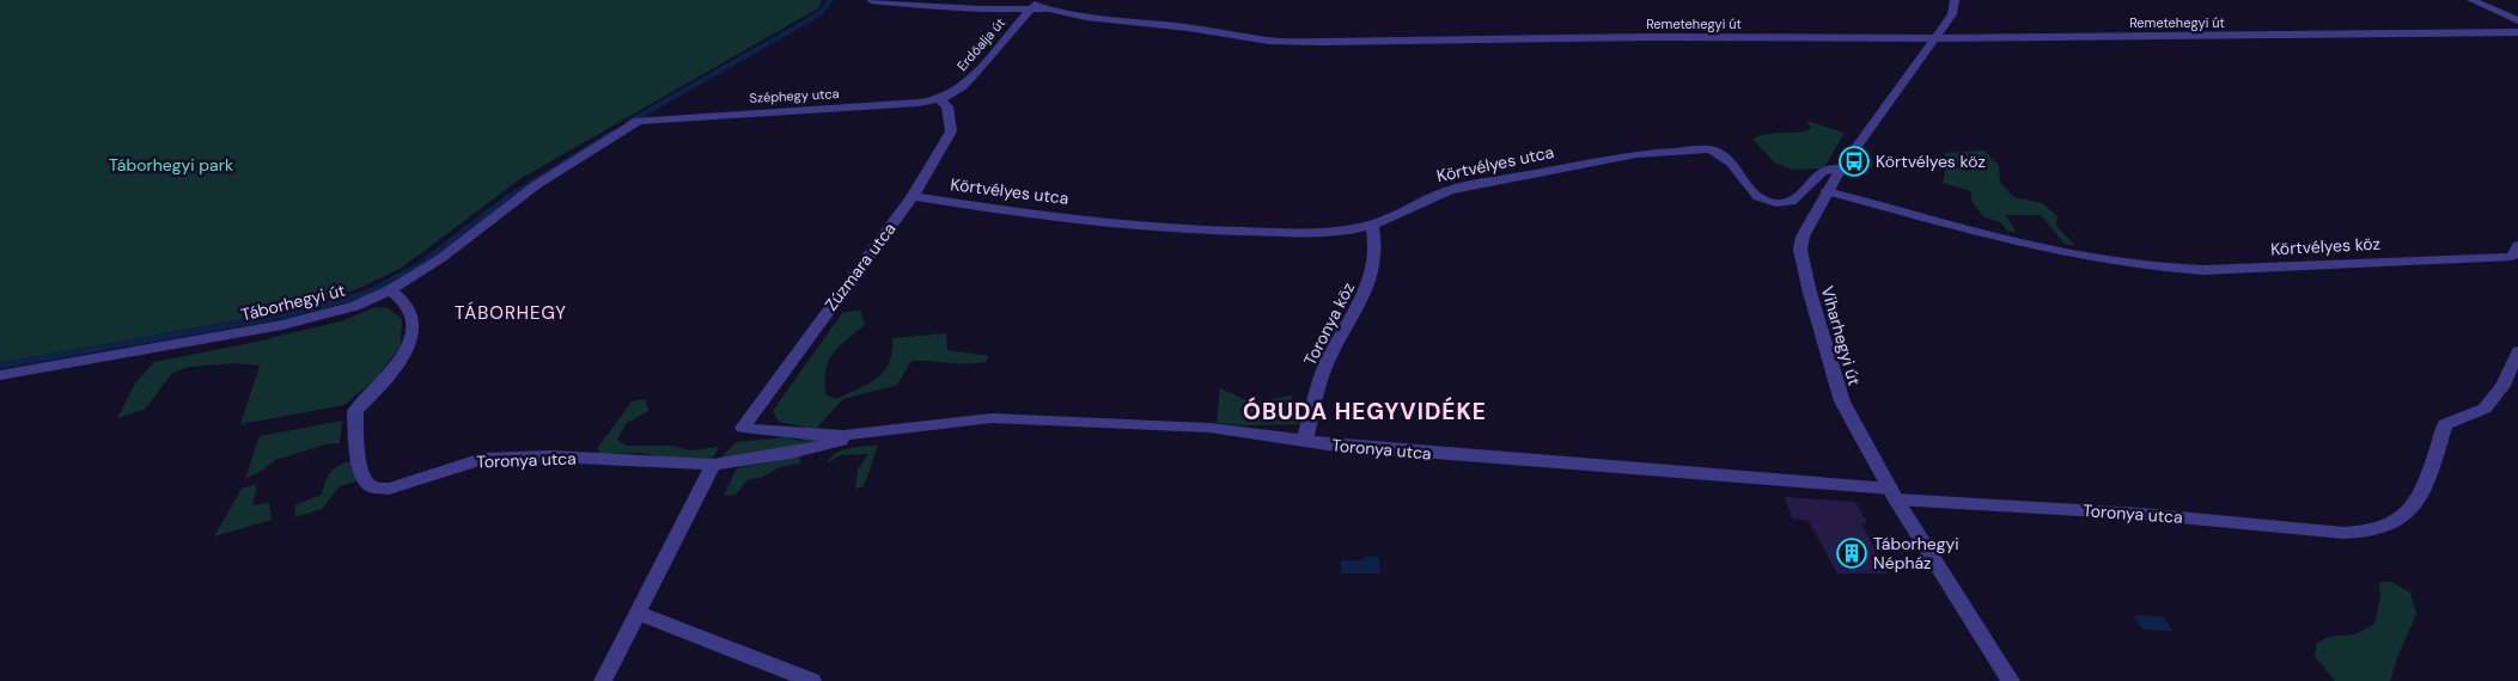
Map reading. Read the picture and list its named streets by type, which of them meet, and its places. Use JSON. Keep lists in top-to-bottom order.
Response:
{
  "streets": {
    "street": [
      "Remetehegyi út",
      "Erdőalja út",
      "Széphegy utca",
      "Körtvélyes utca",
      "Körtvélyes köz",
      "Zúzmara utca",
      "Táborhegyi út",
      "Toronya köz",
      "Viharhegyi út",
      "Toronya utca"
    ]
  },
  "crossings": [
    ["Remetehegyi út", "Erdőalja út"],
    ["Remetehegyi út", "Viharhegyi út"],
    ["Erdőalja út", "Széphegy utca"],
    ["Erdőalja út", "Zúzmara utca"],
    ["Széphegy utca", "Zúzmara utca"],
    ["Széphegy utca", "Táborhegyi út"],
    ["Körtvélyes utca", "Zúzmara utca"],
    ["Körtvélyes utca", "Toronya köz"],
    ["Körtvélyes utca", "Viharhegyi út"],
    ["Körtvélyes köz", "Viharhegyi út"],
    ["Zúzmara utca", "Toronya utca"],
    ["Táborhegyi út", "Toronya utca"],
    ["Toronya köz", "Toronya utca"],
    ["Viharhegyi út", "Toronya utca"]
  ],
  "districts": ["TÁBORHEGY", "ÓBUDA HEGYVIDÉKE"],
  "parks": ["Táborhegyi park"],
  "places": {
    "bus stop": ["Körtvélyes köz"],
    "building": ["Táborhegyi Népház"]
  }
}
